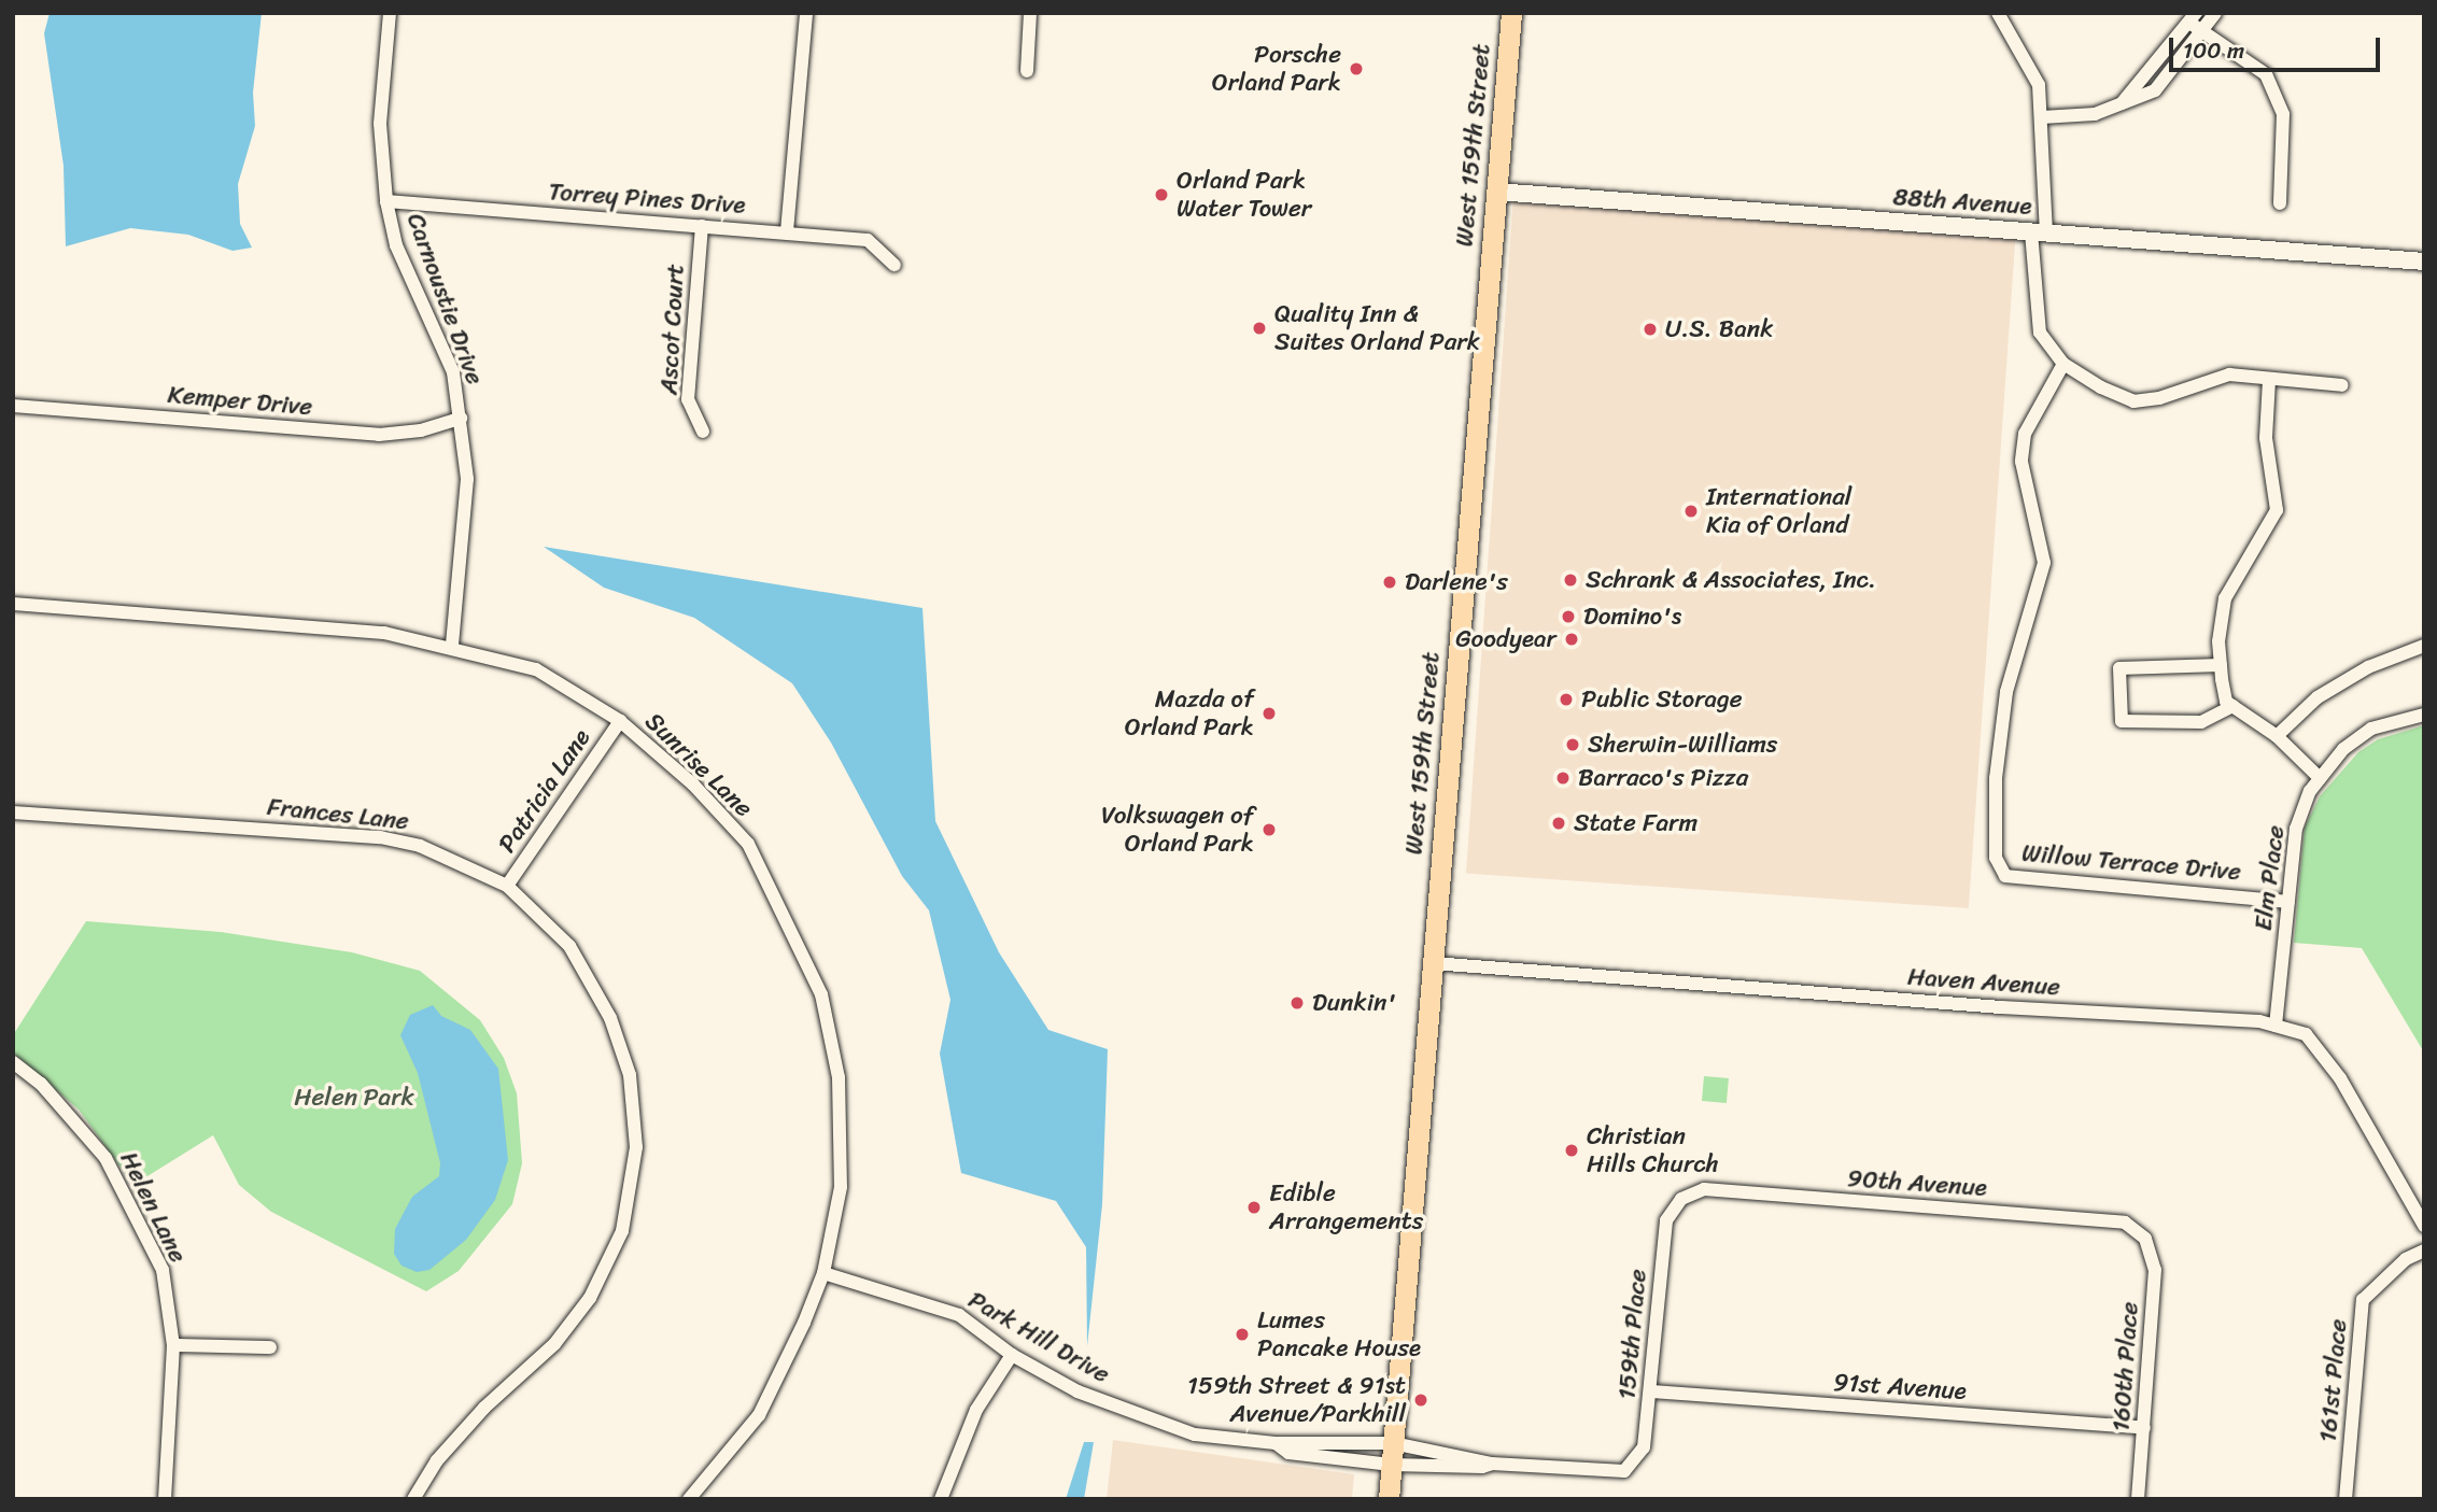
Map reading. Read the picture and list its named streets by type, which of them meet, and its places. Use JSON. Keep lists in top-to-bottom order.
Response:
{
  "streets": {
    "main road": ["West 159th Street"],
    "street": [
      "Torrey Pines Drive",
      "88th Avenue",
      "Carnoustie Drive",
      "Ascot Court",
      "Kemper Drive",
      "Sunrise Lane",
      "Patricia Lane",
      "Frances Lane",
      "Willow Terrace Drive",
      "Elm Place",
      "Haven Avenue",
      "90th Avenue",
      "Helen Lane",
      "159th Place",
      "Park Hill Drive",
      "160th Place",
      "161st Place",
      "91st Avenue"
    ]
  },
  "crossings": [
    ["West 159th Street", "88th Avenue"],
    ["West 159th Street", "Haven Avenue"],
    ["West 159th Street", "Park Hill Drive"],
    ["Torrey Pines Drive", "Carnoustie Drive"],
    ["Torrey Pines Drive", "Ascot Court"],
    ["Carnoustie Drive", "Kemper Drive"],
    ["Carnoustie Drive", "Sunrise Lane"],
    ["Sunrise Lane", "Patricia Lane"],
    ["Sunrise Lane", "Park Hill Drive"],
    ["Patricia Lane", "Frances Lane"],
    ["Willow Terrace Drive", "Elm Place"],
    ["Elm Place", "Haven Avenue"],
    ["90th Avenue", "159th Place"],
    ["90th Avenue", "160th Place"],
    ["159th Place", "91st Avenue"],
    ["160th Place", "91st Avenue"]
  ],
  "parks": ["Helen Park"],
  "places": [
    "Porsche Orland Park",
    "Orland Park Water Tower",
    "Quality Inn & Suites Orland Park",
    "U.S. Bank",
    "International Kia of Orland",
    "Schrank & Associates, Inc.",
    "Darlene's",
    "Domino's",
    "Goodyear",
    "Public Storage",
    "Mazda of Orland Park",
    "Sherwin-Williams",
    "Barraco's Pizza",
    "State Farm",
    "Volkswagen of Orland Park",
    "Dunkin'",
    "Christian Hills Church",
    "Edible Arrangements",
    "Lumes Pancake House",
    "159th Street & 91st Avenue/Parkhill"
  ],
  "scale_bar": "100 m"
}
